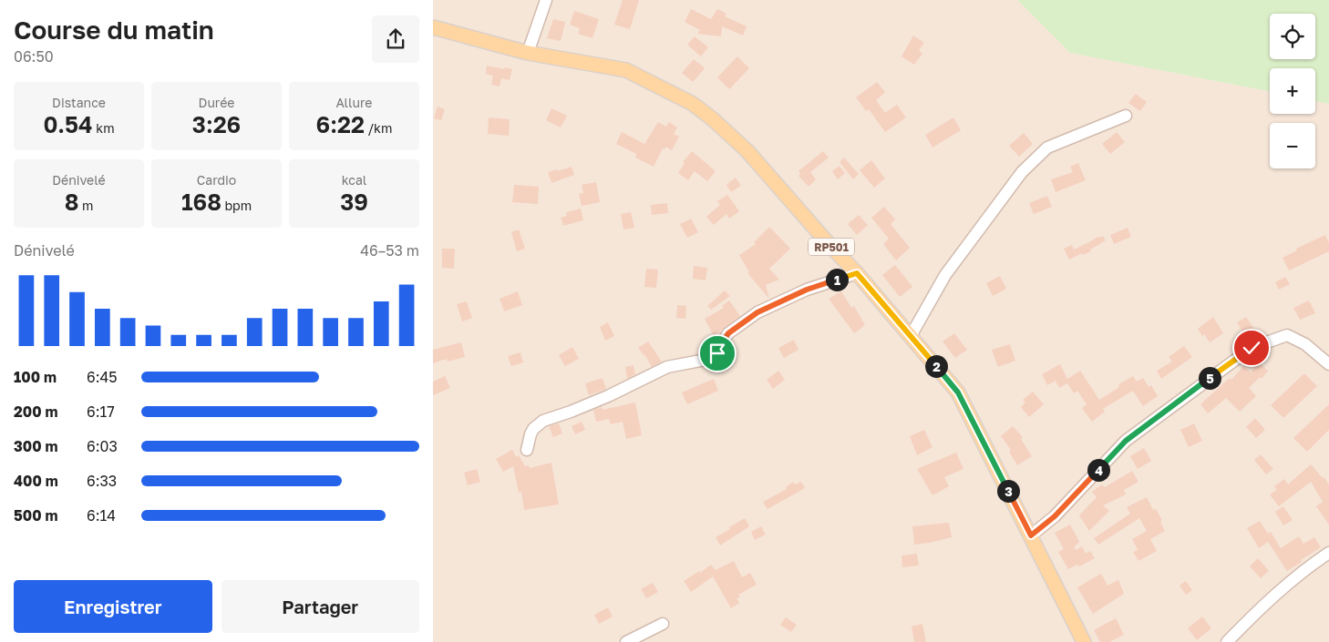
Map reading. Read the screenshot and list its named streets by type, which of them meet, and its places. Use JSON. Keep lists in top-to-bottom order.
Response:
{
  "streets": {
    "main road": ["RP501"]
  },
  "page": {
    "heading": ["Course du matin", "06:50"],
    "map_buttons": ["+", "−"],
    "stats": [
      ["Distance", "0.54 km"],
      ["Durée", "3:26"],
      ["Allure", "6:22 /km"],
      ["Dénivelé", "8 m"],
      ["Cardio", "168 bpm"],
      ["kcal", "39"]
    ],
    "chart": ["Dénivelé", "46–53 m"],
    "pins": [
      "1",
      "2",
      "5",
      "4",
      "3"
    ],
    "list": [
      {
        "name": "100 m",
        "note": "6:45"
      },
      {
        "name": "200 m",
        "note": "6:17"
      },
      {
        "name": "300 m",
        "note": "6:03"
      },
      {
        "name": "400 m",
        "note": "6:33"
      },
      {
        "name": "500 m",
        "note": "6:14"
      }
    ],
    "buttons": ["Enregistrer", "Partager"]
  }
}
